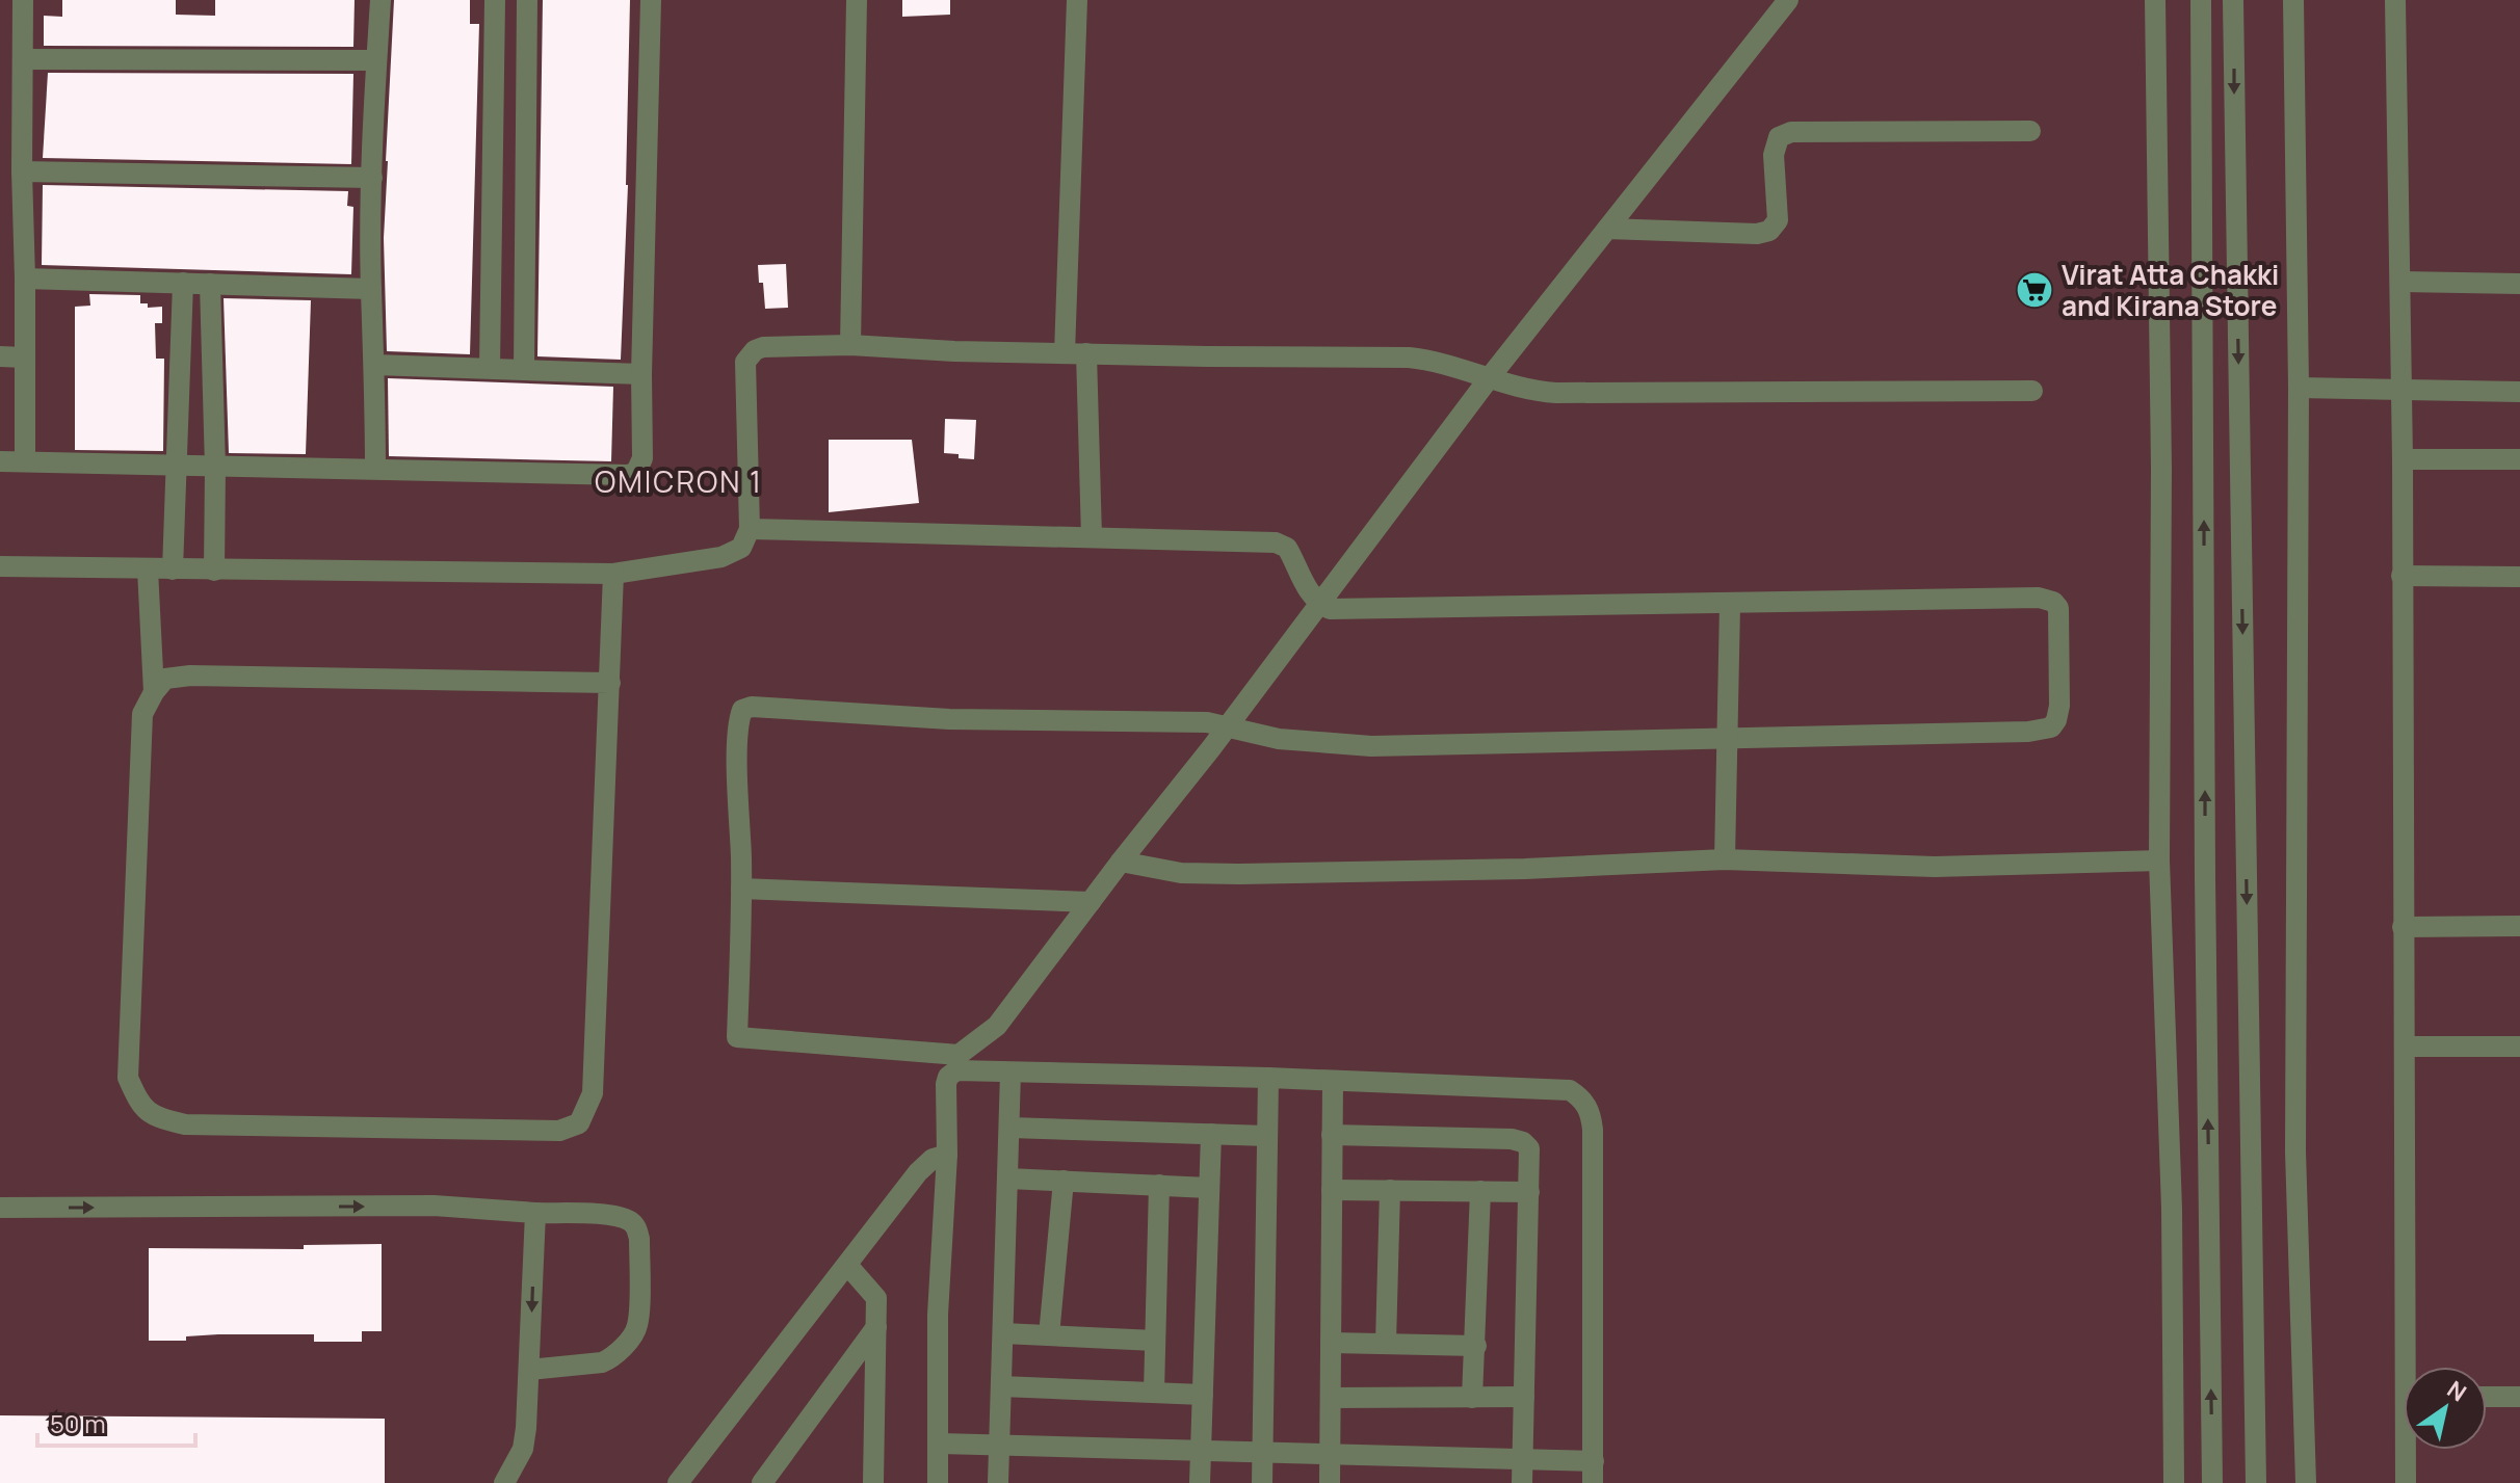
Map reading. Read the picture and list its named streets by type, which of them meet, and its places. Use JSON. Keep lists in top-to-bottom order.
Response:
{
  "districts": ["OMICRON 1"],
  "places": {
    "supermarket": ["Virat Atta Chakki and Kirana Store"]
  },
  "scale_bar": "50 m",
  "north": "top right"
}
